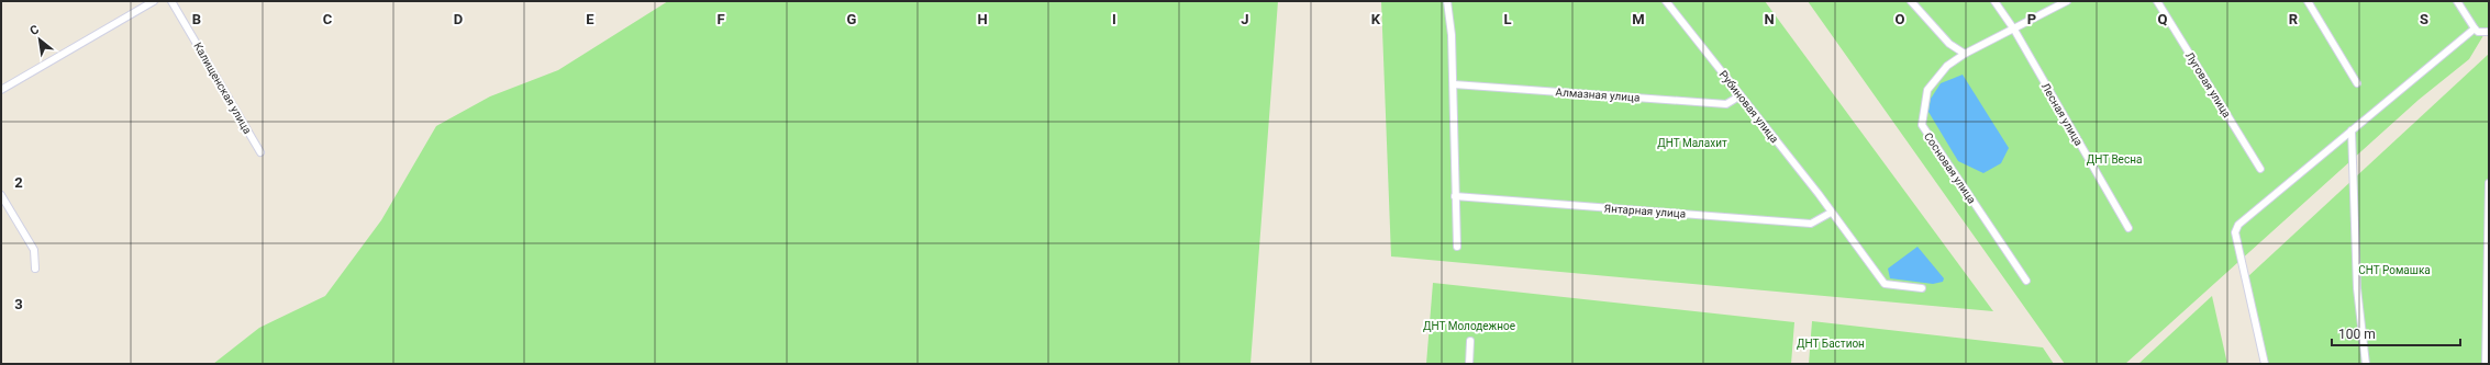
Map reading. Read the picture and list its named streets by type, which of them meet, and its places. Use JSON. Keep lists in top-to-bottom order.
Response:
{
  "streets": {
    "street": [
      "Луговая улица",
      "Калищенская улица",
      "Алмазная улица",
      "Рубиновая улица",
      "Лесная улица",
      "Сосновая улица",
      "Янтарная улица"
    ]
  },
  "crossings": [
    ["Алмазная улица", "Рубиновая улица"],
    ["Рубиновая улица", "Янтарная улица"],
    ["Лесная улица", "Сосновая улица"]
  ],
  "parks": [
    "ДНТ Малахит",
    "ДНТ Весна",
    "СНТ Ромашка",
    "ДНТ Молодежное",
    "ДНТ Бастион"
  ],
  "scale_bar": "100 m",
  "north": "top left",
  "grid": {
    "columns": [
      "B",
      "C",
      "D",
      "E",
      "F",
      "G",
      "H",
      "I",
      "J",
      "K",
      "L",
      "M",
      "N",
      "O",
      "P",
      "Q",
      "R",
      "S"
    ],
    "rows": ["2", "3"]
  }
}
